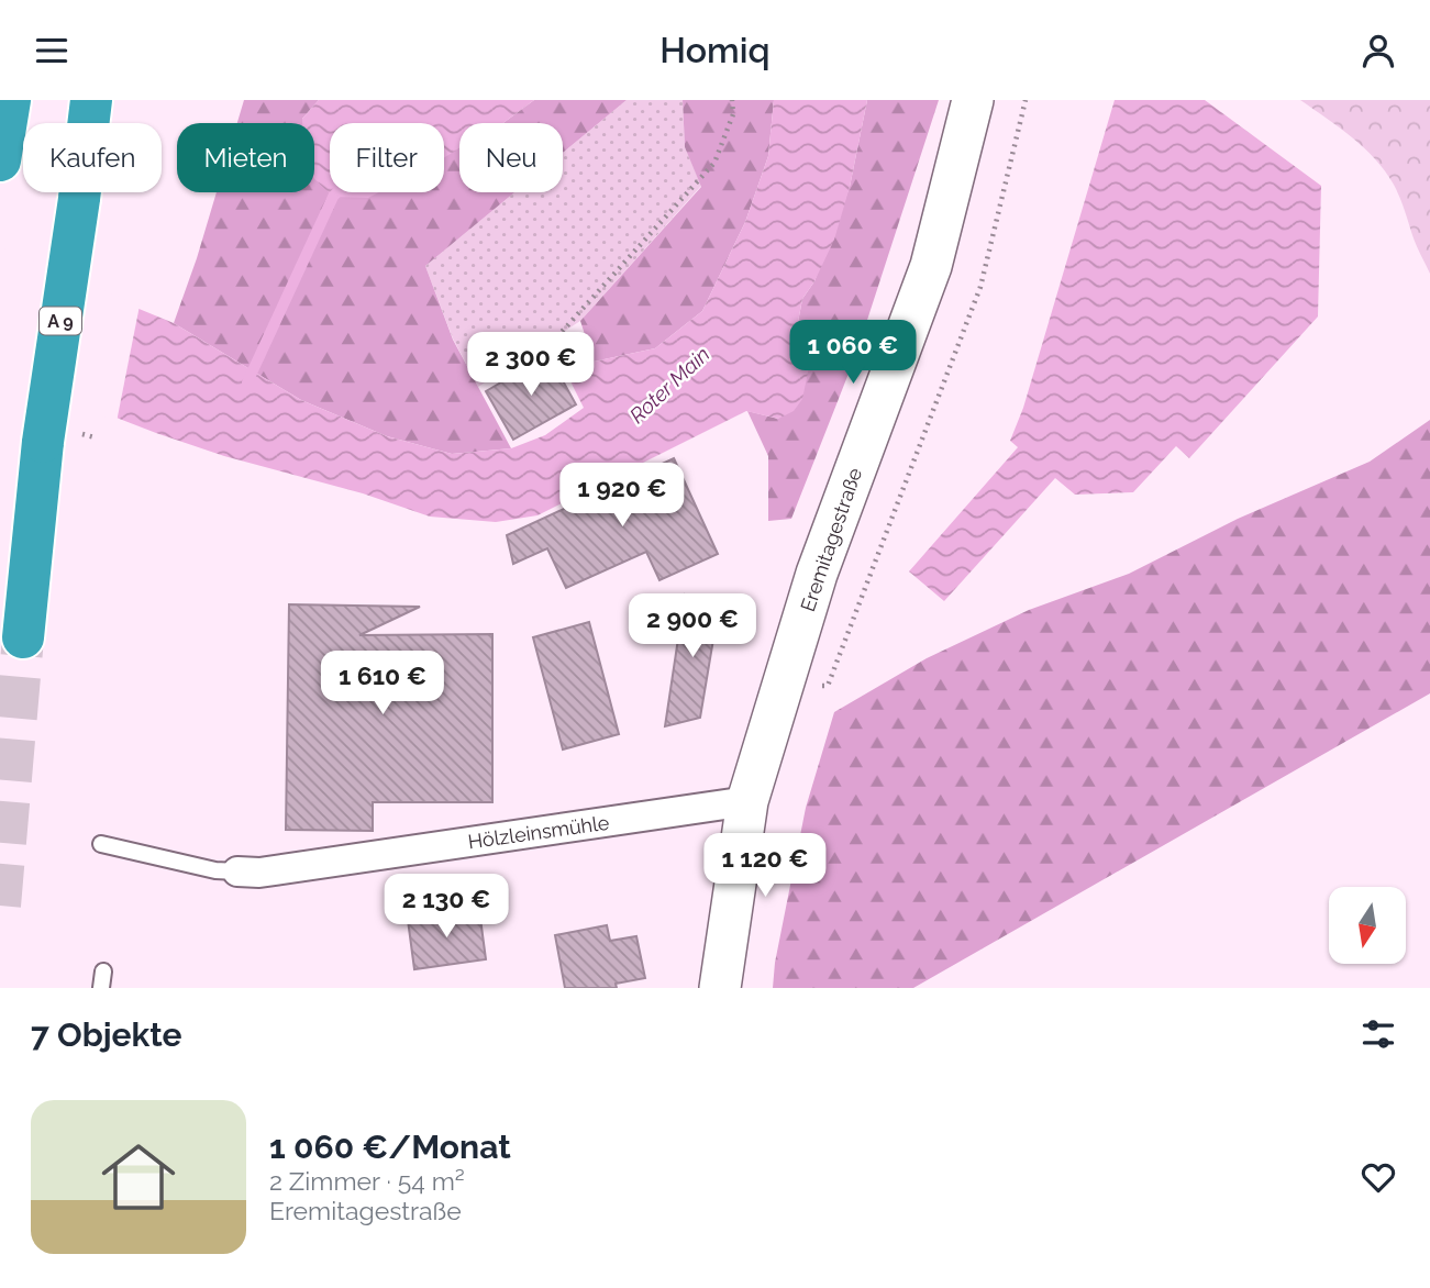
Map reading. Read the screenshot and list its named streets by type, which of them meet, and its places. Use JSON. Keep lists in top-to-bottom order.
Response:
{
  "streets": {
    "highway": ["A 9"],
    "street": ["Eremitagestraße", "Hölzleinsmühle"]
  },
  "crossings": [
    ["Eremitagestraße", "Hölzleinsmühle"]
  ],
  "water": ["Roter Main"],
  "north": "bottom",
  "page": {
    "header": "Homiq",
    "chip": [
      "Kaufen",
      "Mieten",
      "Filter",
      "Neu"
    ],
    "price": [
      "1 060 €",
      "2 300 €",
      "1 920 €",
      "2 900 €",
      "1 610 €",
      "1 120 €",
      "2 130 €"
    ],
    "heading": "7 Objekte",
    "list": [
      {
        "name": "1 060 €/Monat",
        "note": "2 Zimmer · 54 m² · Eremitagestraße"
      }
    ]
  }
}
